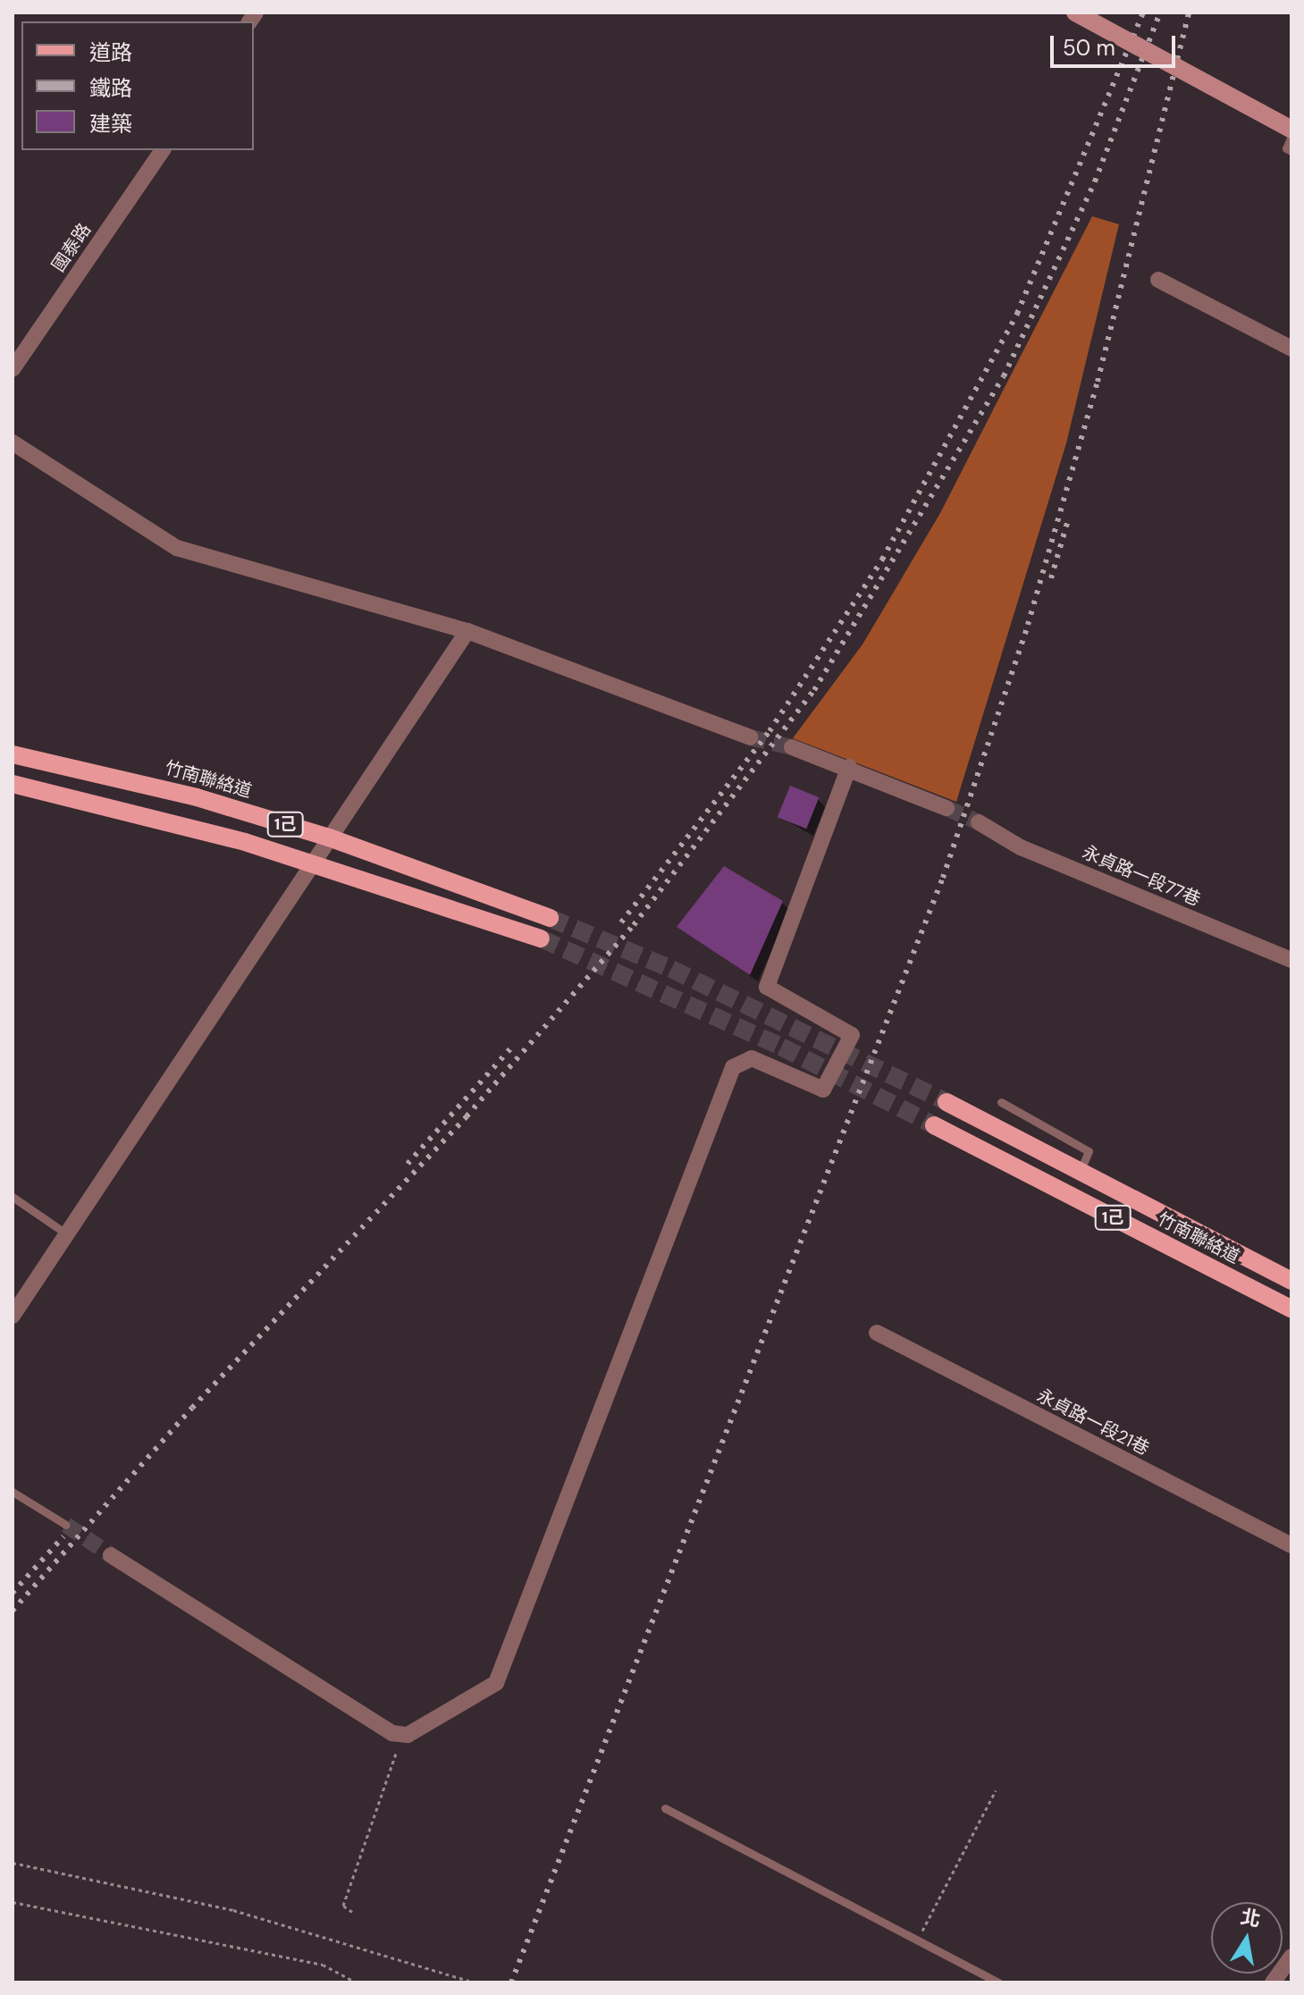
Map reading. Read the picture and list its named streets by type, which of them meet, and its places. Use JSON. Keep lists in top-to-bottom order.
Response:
{
  "streets": {
    "main road": ["竹南聯絡道", "1己"],
    "street": ["國泰路", "永貞路一段77巷", "永貞路一段21巷"]
  },
  "legend": ["道路", "鐵路", "建築"],
  "scale_bar": "50 m",
  "north": "top"
}
